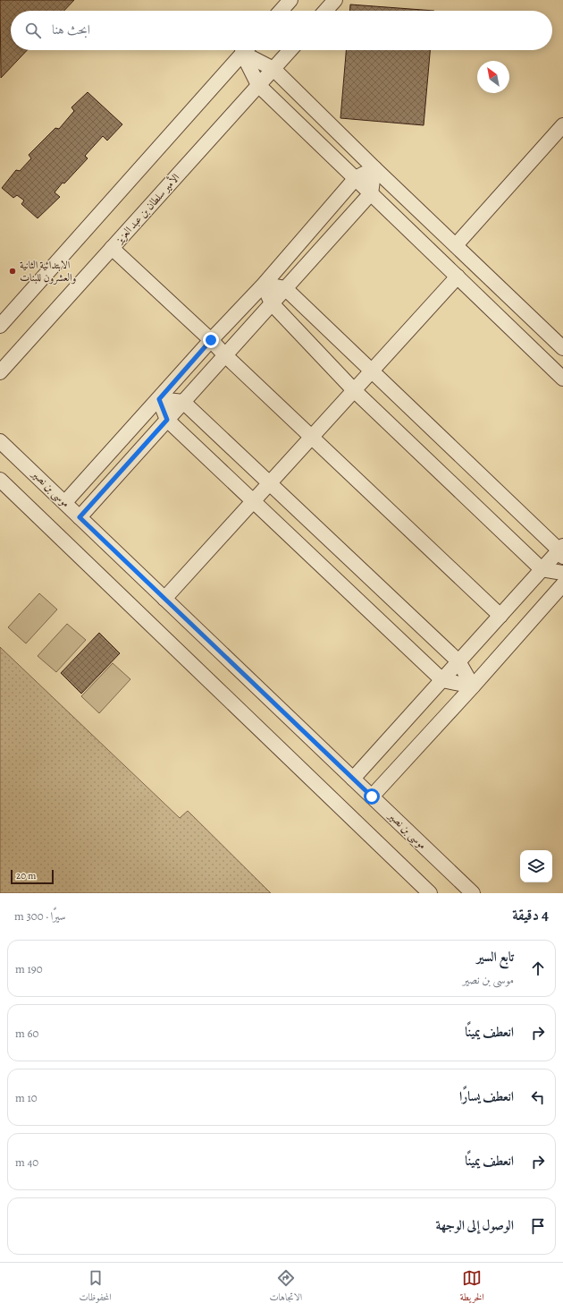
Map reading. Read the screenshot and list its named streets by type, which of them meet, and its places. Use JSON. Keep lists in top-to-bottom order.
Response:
{
  "streets": {
    "street": ["الأمير سلطان بن عبد العزيز", "موسى بن نصير"]
  },
  "places": ["الابتدائية الثانية والعشرون للبنات"],
  "scale_bar": "20 m",
  "north": "top left",
  "page": {
    "search": "ابحث هنا",
    "scale": "20 m",
    "heading": ["4 دقيقة", "سيرًا · 300 m"],
    "list": [
      ["تابع السير", "موسى بن نصير", "190 m"],
      ["انعطف يمينًا", "60 m"],
      ["انعطف يسارًا", "10 m"],
      ["انعطف يمينًا", "40 m"],
      "الوصول إلى الوجهة"
    ],
    "nav": ["الخريطة", "الاتجاهات", "المحفوظات"]
  }
}
